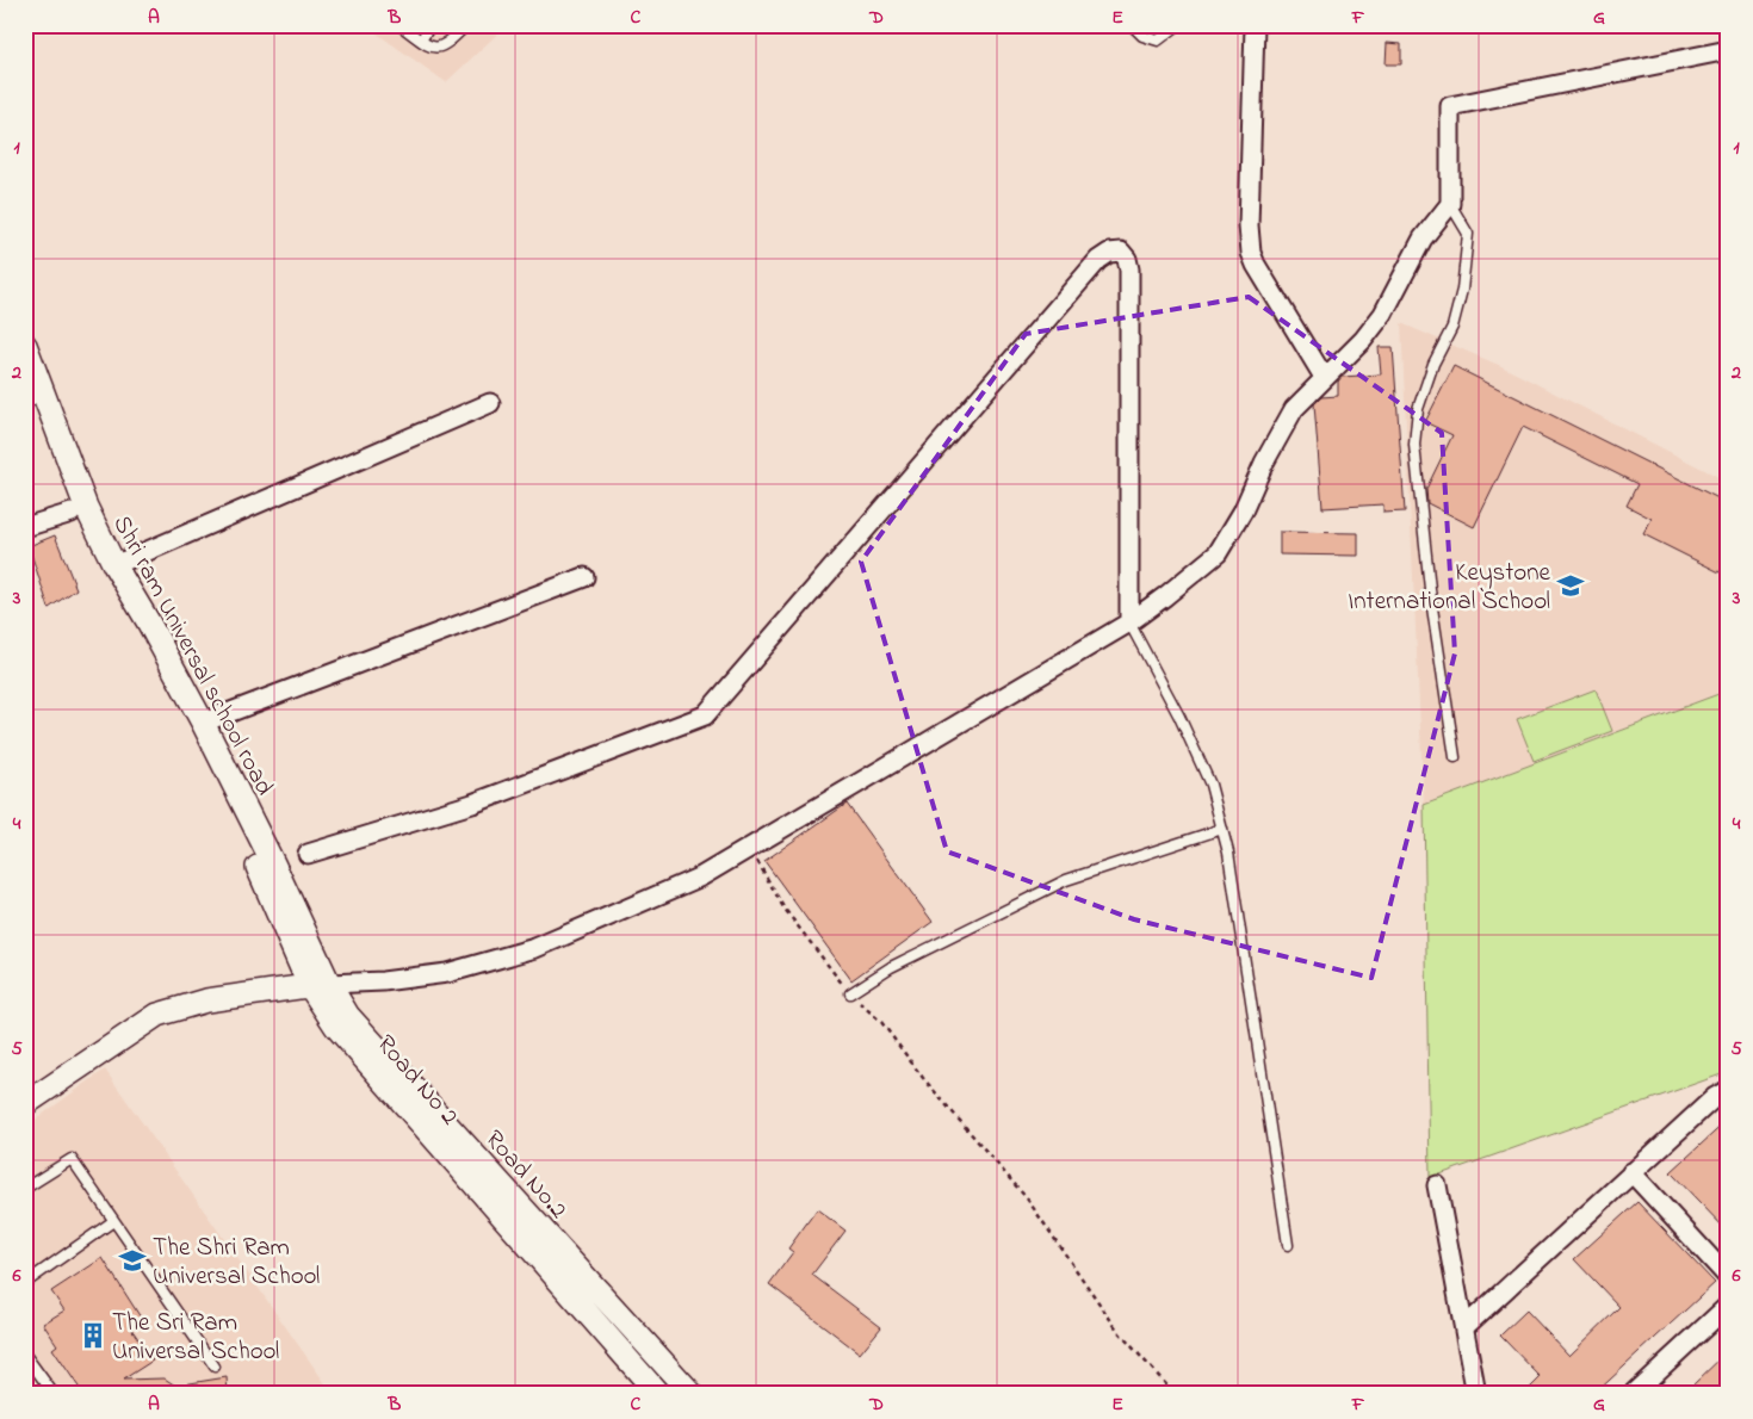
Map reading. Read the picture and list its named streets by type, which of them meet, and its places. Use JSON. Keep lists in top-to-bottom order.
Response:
{
  "streets": {
    "street": ["Shri ram Universal school road", "Road No 2", "Road No.2"]
  },
  "crossings": [
    ["Shri ram Universal school road", "Road No 2"],
    ["Shri ram Universal school road", "Road No.2"],
    ["Road No 2", "Road No.2"]
  ],
  "places": {
    "school or university": ["Keystone International School", "The Shri Ram Universal School"],
    "building": ["The Sri Ram Universal School"]
  },
  "grid": {
    "columns": [
      "A",
      "B",
      "C",
      "D",
      "E",
      "F",
      "G"
    ],
    "rows": [
      "1",
      "2",
      "3",
      "4",
      "5",
      "6"
    ]
  }
}
